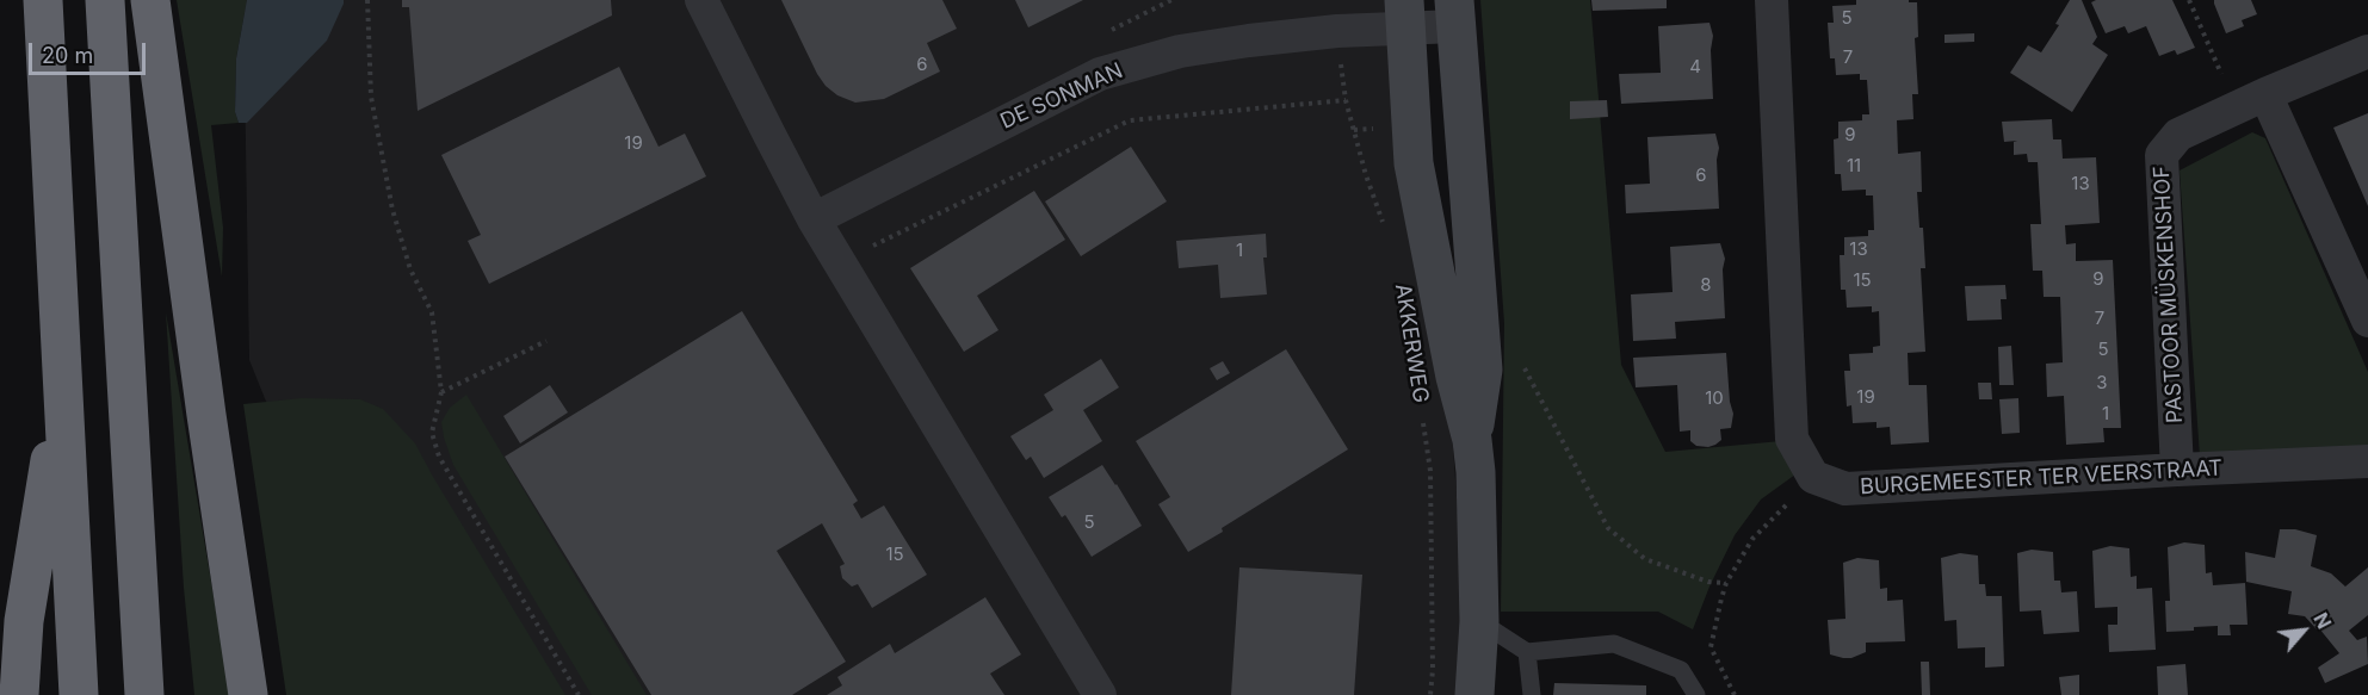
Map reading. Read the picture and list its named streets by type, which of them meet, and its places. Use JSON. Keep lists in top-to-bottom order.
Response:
{
  "streets": {
    "main road": ["AKKERWEG"],
    "street": ["DE SONMAN", "PASTOOR MÜSKENSHOF", "BURGEMEESTER TER VEERSTRAAT"]
  },
  "crossings": [
    ["DE SONMAN", "AKKERWEG"],
    ["PASTOOR MÜSKENSHOF", "BURGEMEESTER TER VEERSTRAAT"]
  ],
  "house_numbers": [
    "5",
    "7",
    "6",
    "4",
    "9",
    "19",
    "11",
    "6",
    "13",
    "13",
    "1",
    "9",
    "15",
    "8",
    "7",
    "5",
    "3",
    "19",
    "10",
    "1",
    "5",
    "15"
  ],
  "scale_bar": "20 m",
  "north": "top right"
}
